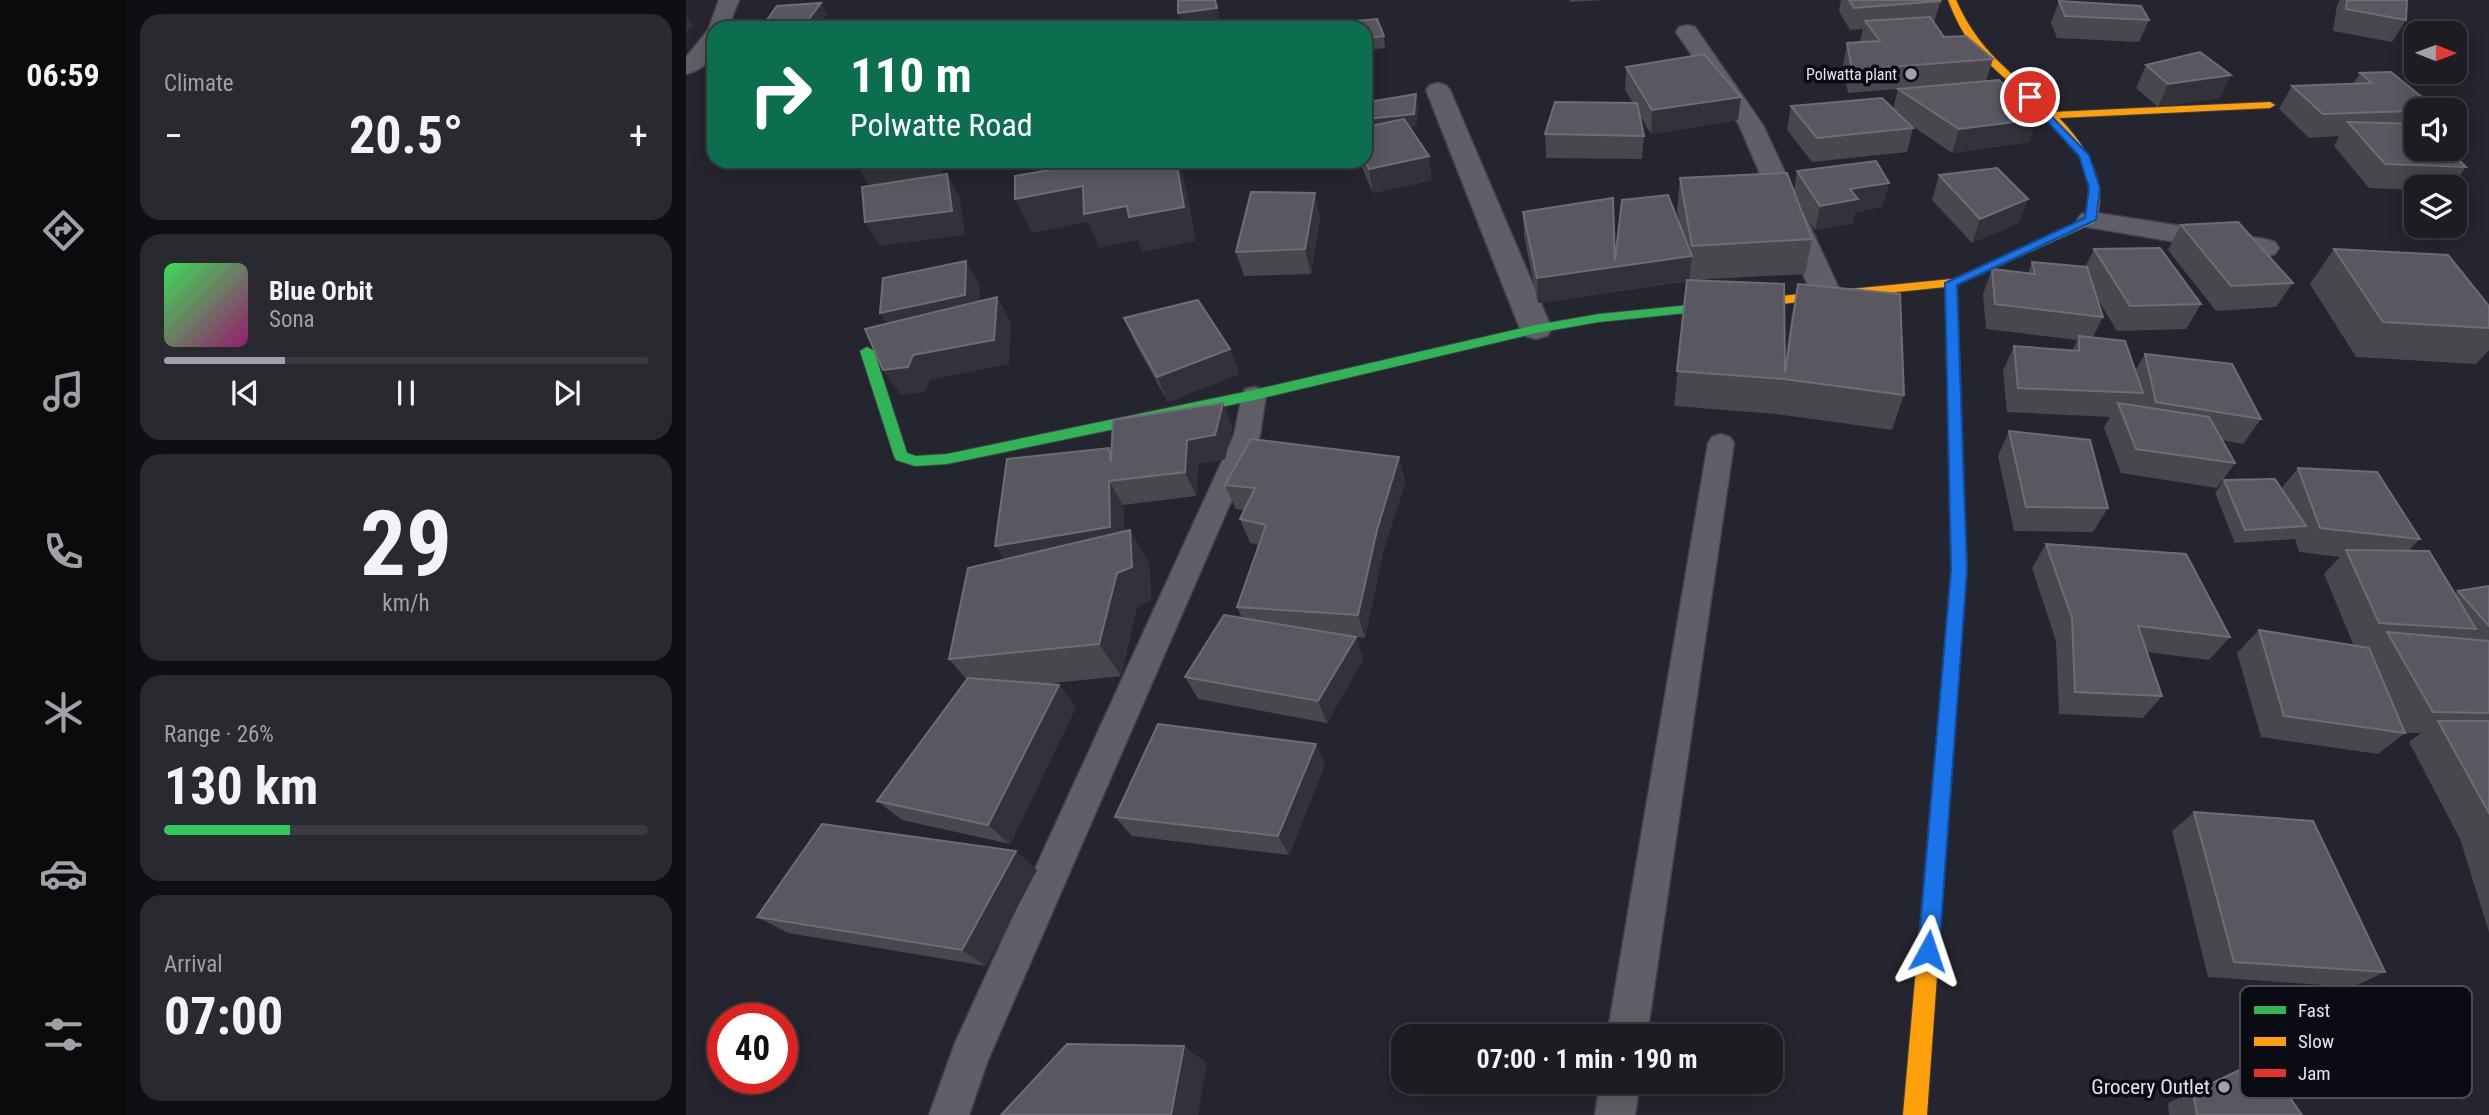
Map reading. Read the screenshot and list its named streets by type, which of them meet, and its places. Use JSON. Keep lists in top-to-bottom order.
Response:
{
  "places": ["Polwatta plant", "Grocery Outlet"],
  "legend": ["Fast", "Slow", "Jam"],
  "north": "right",
  "page": {
    "tabs": "06:59",
    "tile": [
      "Climate",
      ["29", "km/h"],
      ["Range · 26%", "130 km"],
      ["Arrival", "07:00"]
    ],
    "turn": ["110 m", "Polwatte Road"],
    "heat": ["−", "20.5°", "+"],
    "song": ["Blue Orbit", "Sona"],
    "limit": "40",
    "trip": "07:00 · 1 min · 190 m"
  }
}
